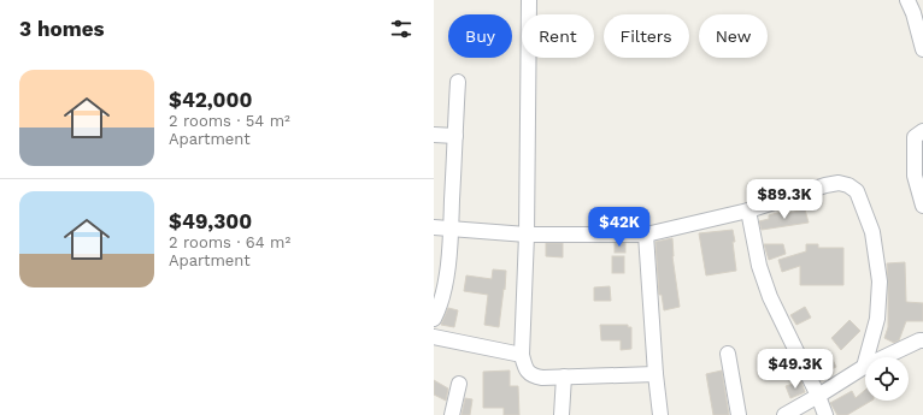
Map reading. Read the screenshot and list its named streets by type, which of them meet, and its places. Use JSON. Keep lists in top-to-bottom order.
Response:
{
  "page": {
    "heading": "3 homes",
    "chip": [
      "Buy",
      "Rent",
      "Filters",
      "New"
    ],
    "list": [
      {
        "name": "$42,000",
        "note": "2 rooms · 54 m² · Apartment"
      },
      {
        "name": "$49,300",
        "note": "2 rooms · 64 m² · Apartment"
      }
    ],
    "price": ["$89.3K", "$42K", "$49.3K"]
  }
}
